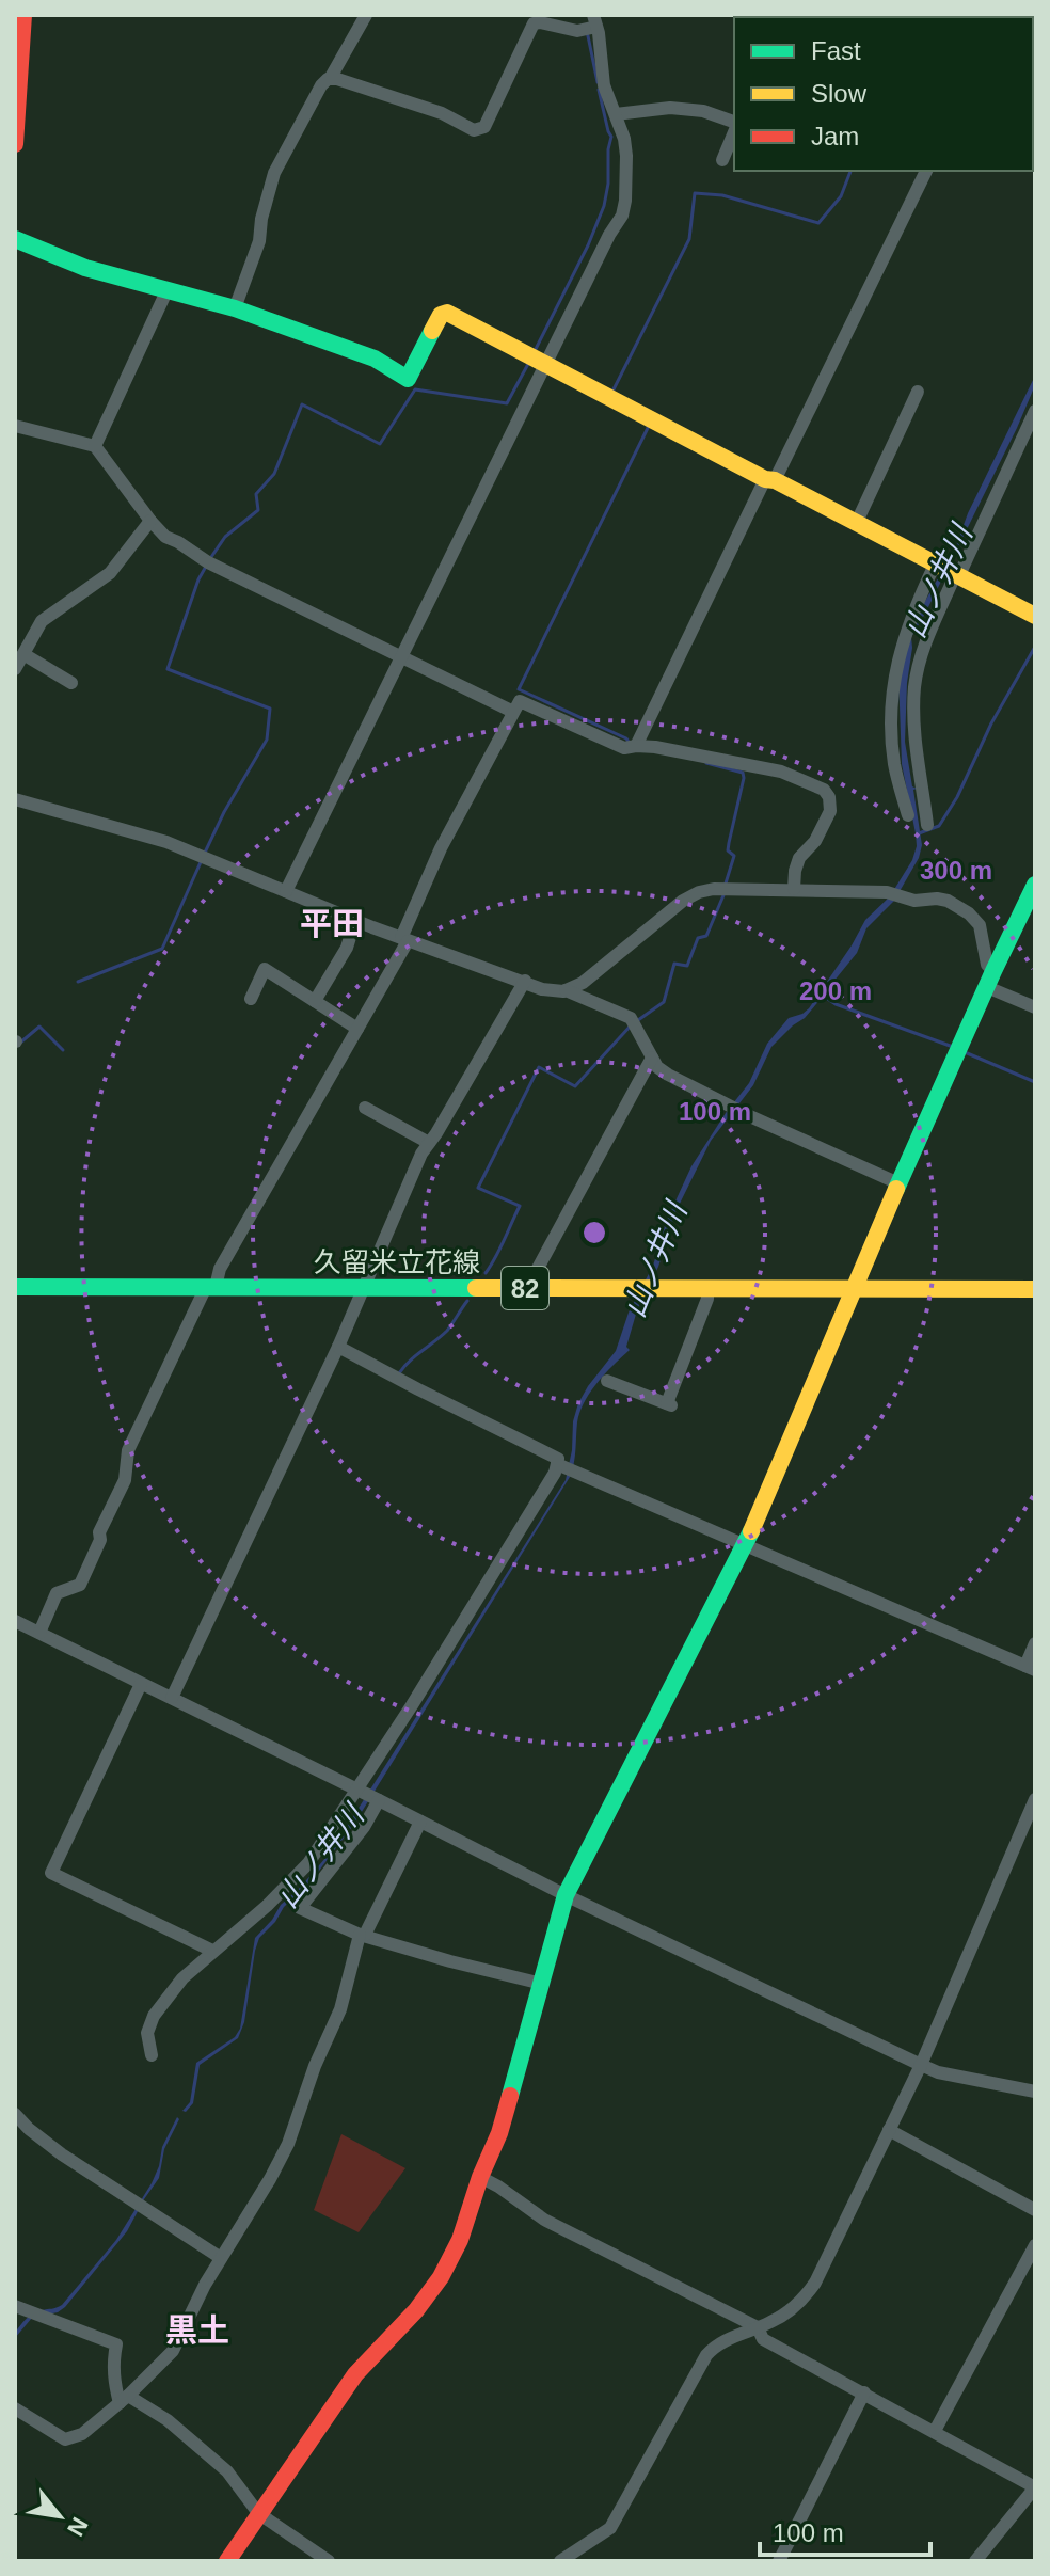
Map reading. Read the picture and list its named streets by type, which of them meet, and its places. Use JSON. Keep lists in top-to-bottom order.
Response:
{
  "streets": {
    "main road": ["久留米立花線", "82"]
  },
  "districts": ["平田", "黒土"],
  "water": ["山ノ井川"],
  "legend": ["Fast", "Slow", "Jam"],
  "scale_bar": "100 m",
  "north": "bottom right",
  "rings": ["300 m", "200 m", "100 m"]
}
